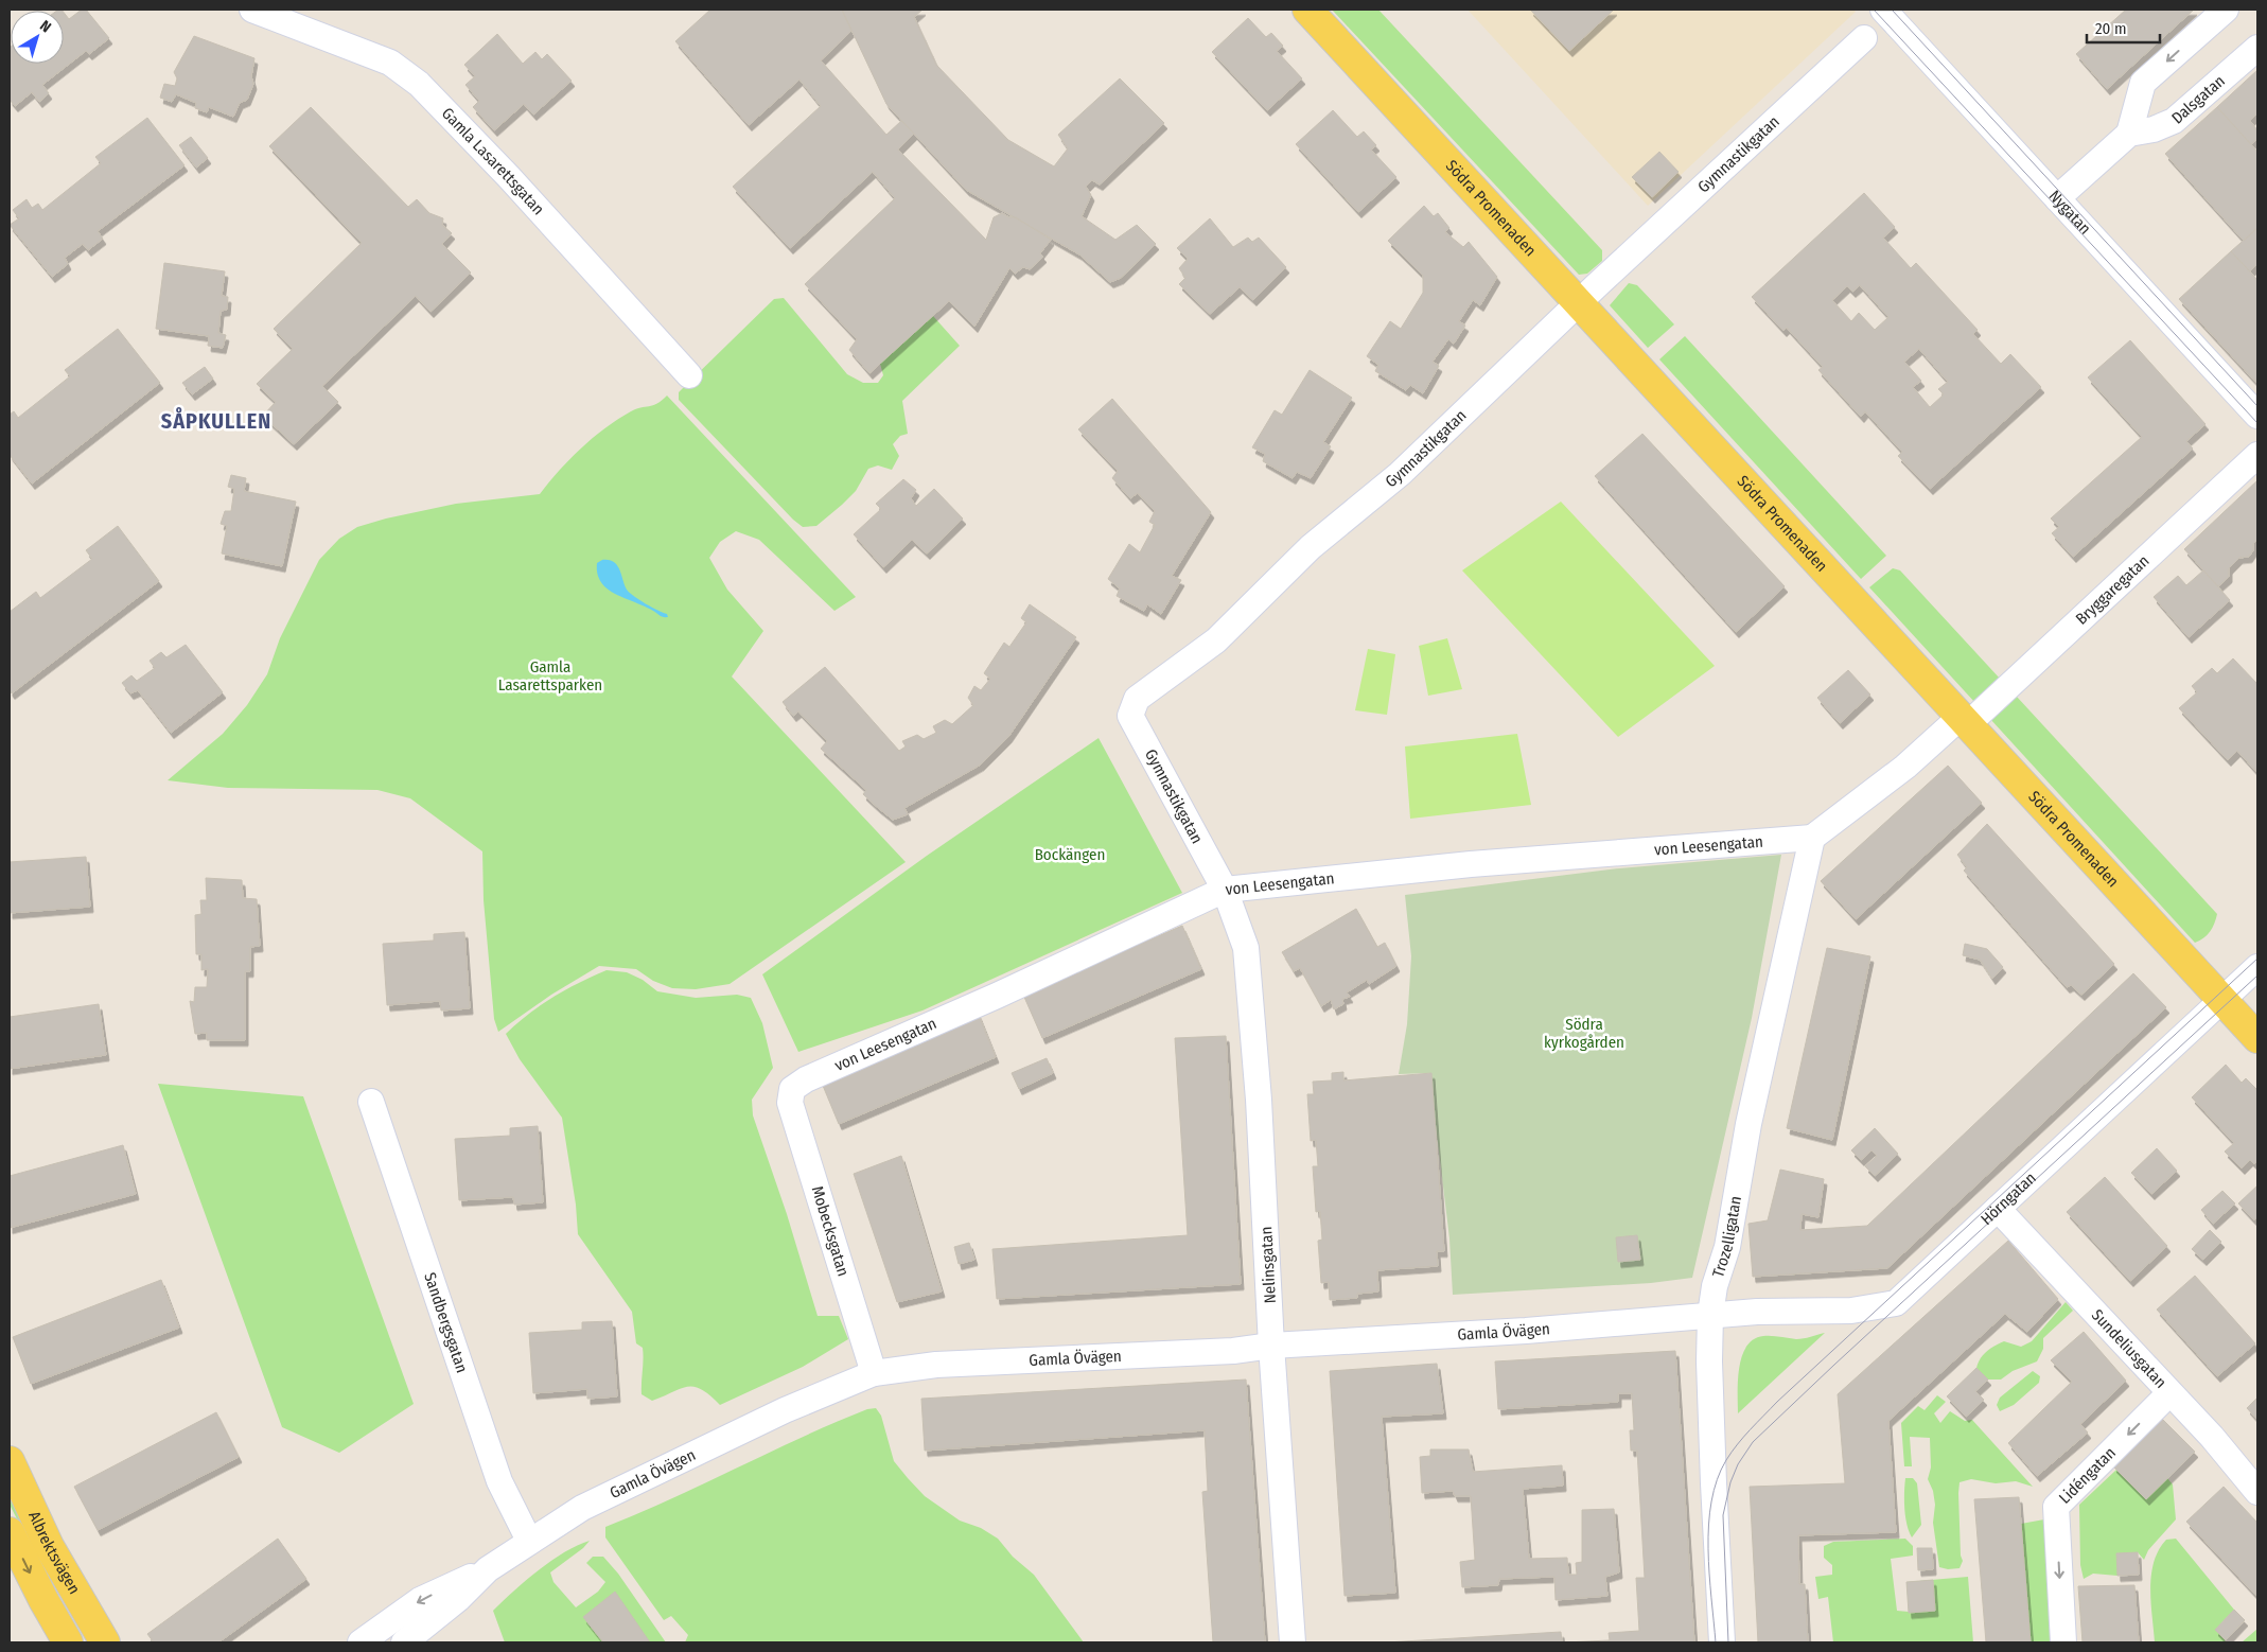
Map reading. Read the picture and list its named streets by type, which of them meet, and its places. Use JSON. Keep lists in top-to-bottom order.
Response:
{
  "streets": {
    "main road": ["Södra Promenaden", "Albrektsvägen"],
    "street": [
      "Dalsgatan",
      "Gymnastikgatan",
      "Gamla Lasarettsgatan",
      "Nygatan",
      "Bryggaregatan",
      "von Leesengatan",
      "Hörngatan",
      "Mobecksgatan",
      "Trozelligatan",
      "Nelinsgatan",
      "Sandbergsgatan",
      "Gamla Övägen",
      "Sundeliusgatan",
      "Lidéngatan"
    ]
  },
  "crossings": [
    ["Gymnastikgatan", "Södra Promenaden"],
    ["Gymnastikgatan", "von Leesengatan"],
    ["Gymnastikgatan", "Nelinsgatan"],
    ["Södra Promenaden", "Bryggaregatan"],
    ["Södra Promenaden", "Hörngatan"],
    ["Bryggaregatan", "von Leesengatan"],
    ["Bryggaregatan", "Trozelligatan"],
    ["von Leesengatan", "Mobecksgatan"],
    ["von Leesengatan", "Trozelligatan"],
    ["von Leesengatan", "Nelinsgatan"],
    ["Hörngatan", "Trozelligatan"],
    ["Hörngatan", "Gamla Övägen"],
    ["Hörngatan", "Sundeliusgatan"],
    ["Mobecksgatan", "Gamla Övägen"],
    ["Trozelligatan", "Gamla Övägen"],
    ["Nelinsgatan", "Gamla Övägen"],
    ["Sandbergsgatan", "Gamla Övägen"],
    ["Sundeliusgatan", "Lidéngatan"]
  ],
  "one_way": ["Lidéngatan"],
  "districts": ["SÅPKULLEN"],
  "parks": ["Gamla Lasarettsparken", "Bockängen", "Södra kyrkogården"],
  "scale_bar": "20 m",
  "north": "top right"
}
